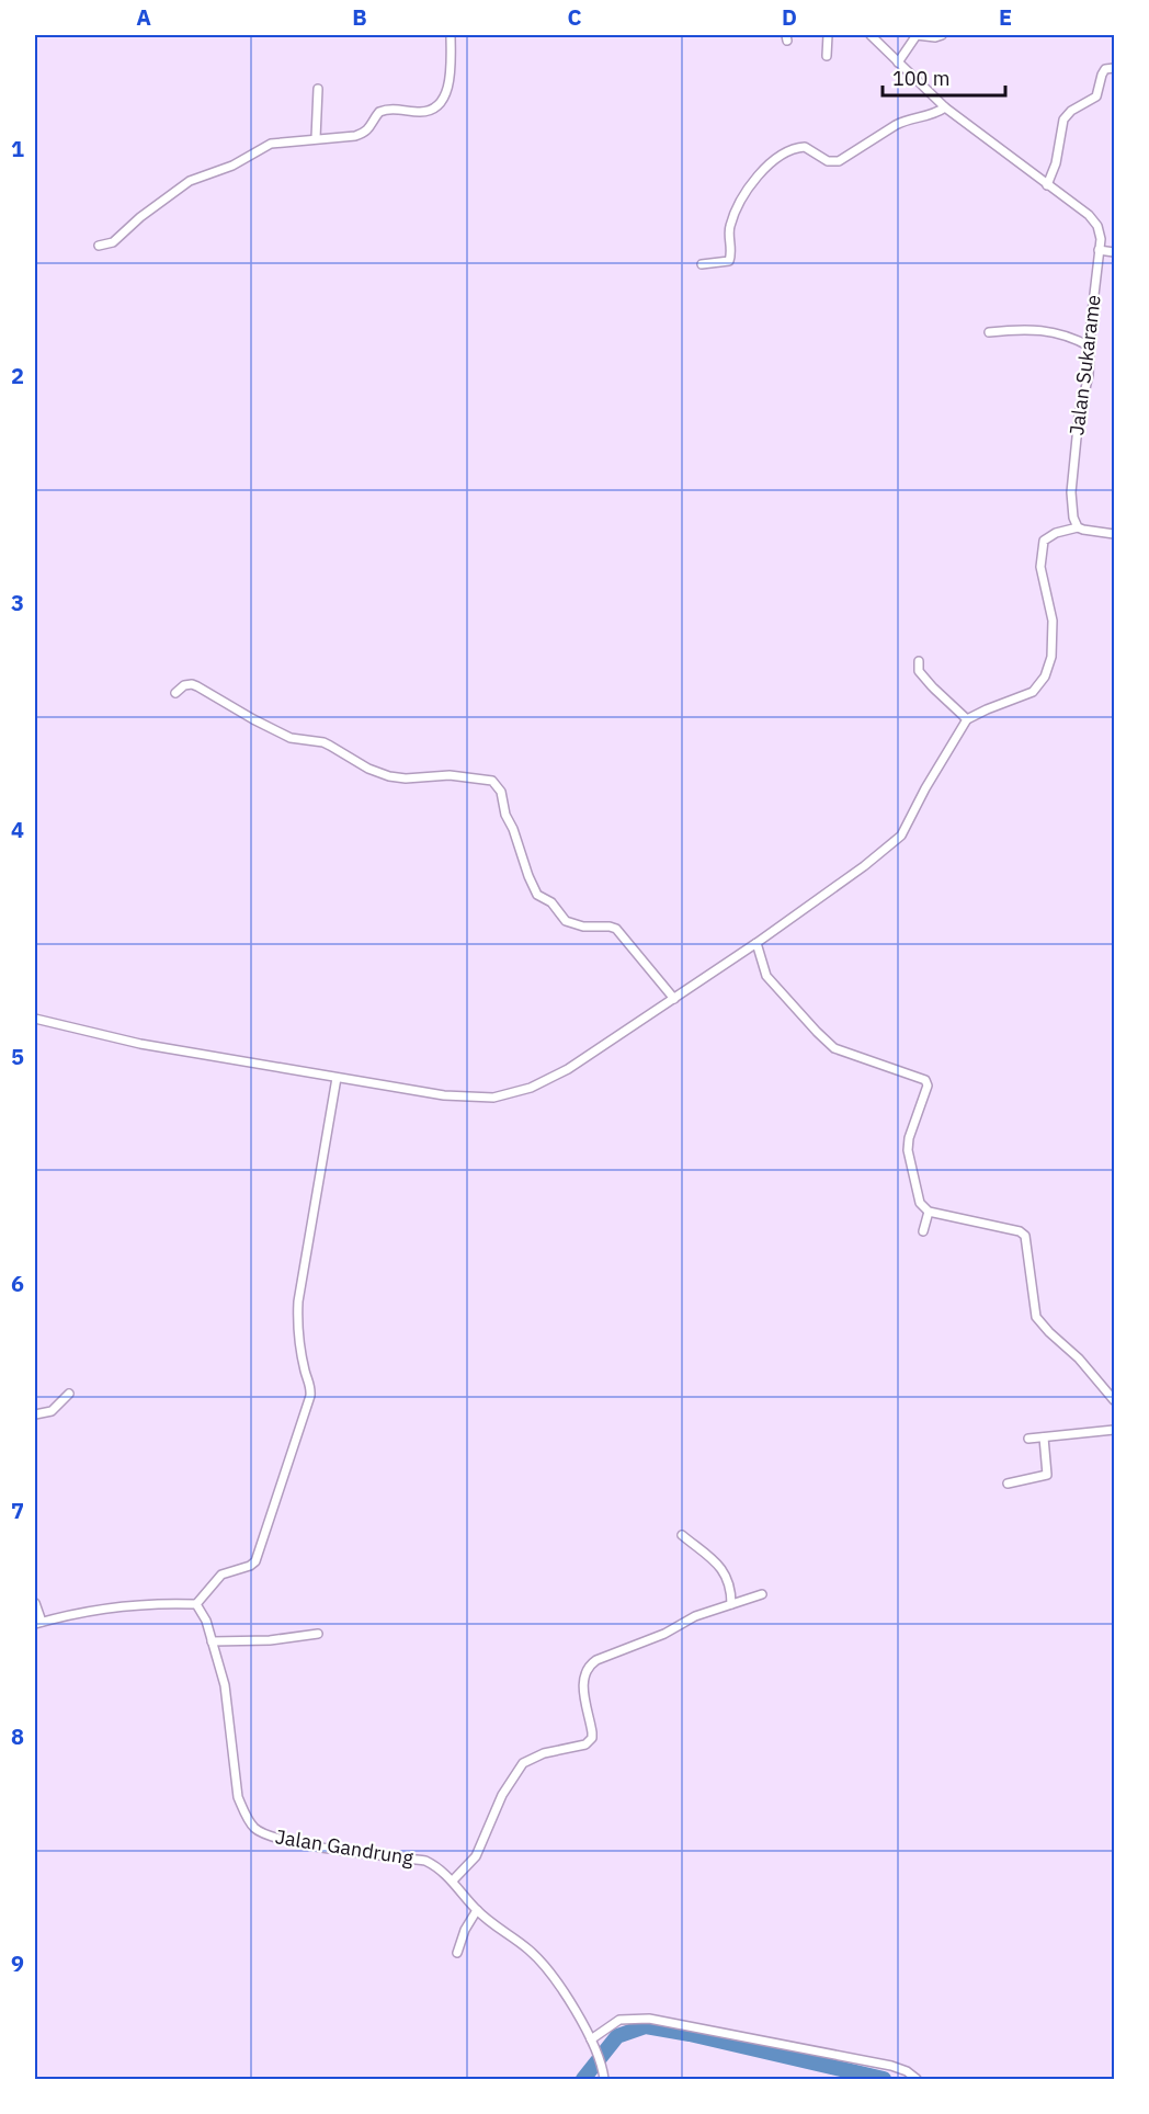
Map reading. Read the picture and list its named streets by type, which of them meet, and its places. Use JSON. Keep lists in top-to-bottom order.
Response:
{
  "streets": {
    "street": ["Jalan Sukarame", "Jalan Gandrung"]
  },
  "scale_bar": "100 m",
  "grid": {
    "columns": [
      "A",
      "B",
      "C",
      "D",
      "E"
    ],
    "rows": [
      "1",
      "2",
      "3",
      "4",
      "5",
      "6",
      "7",
      "8",
      "9"
    ]
  }
}
